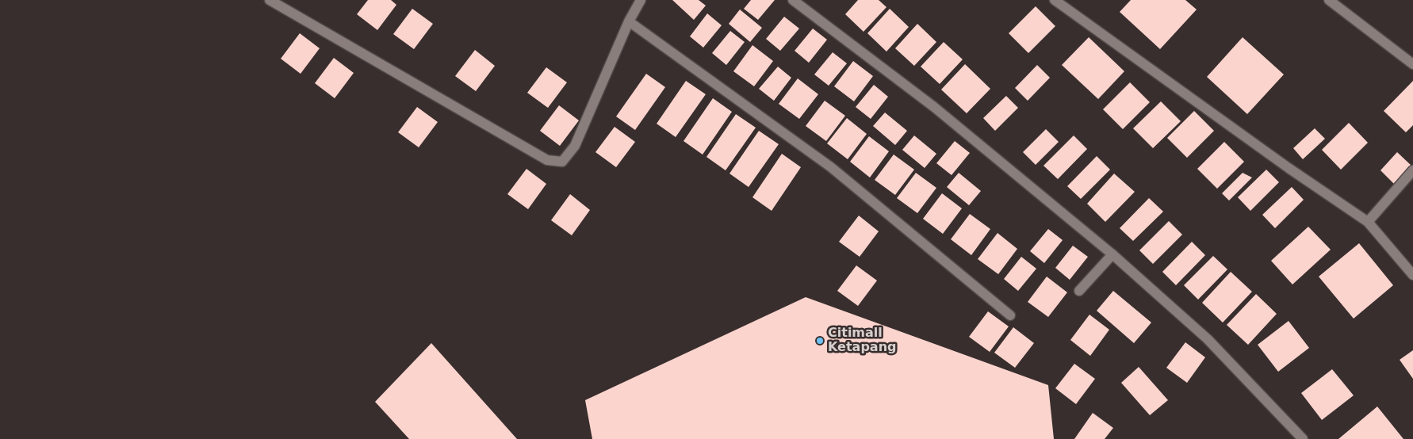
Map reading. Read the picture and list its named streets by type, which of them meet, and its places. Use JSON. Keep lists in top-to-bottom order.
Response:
{
  "places": ["Citimall Ketapang"]
}
